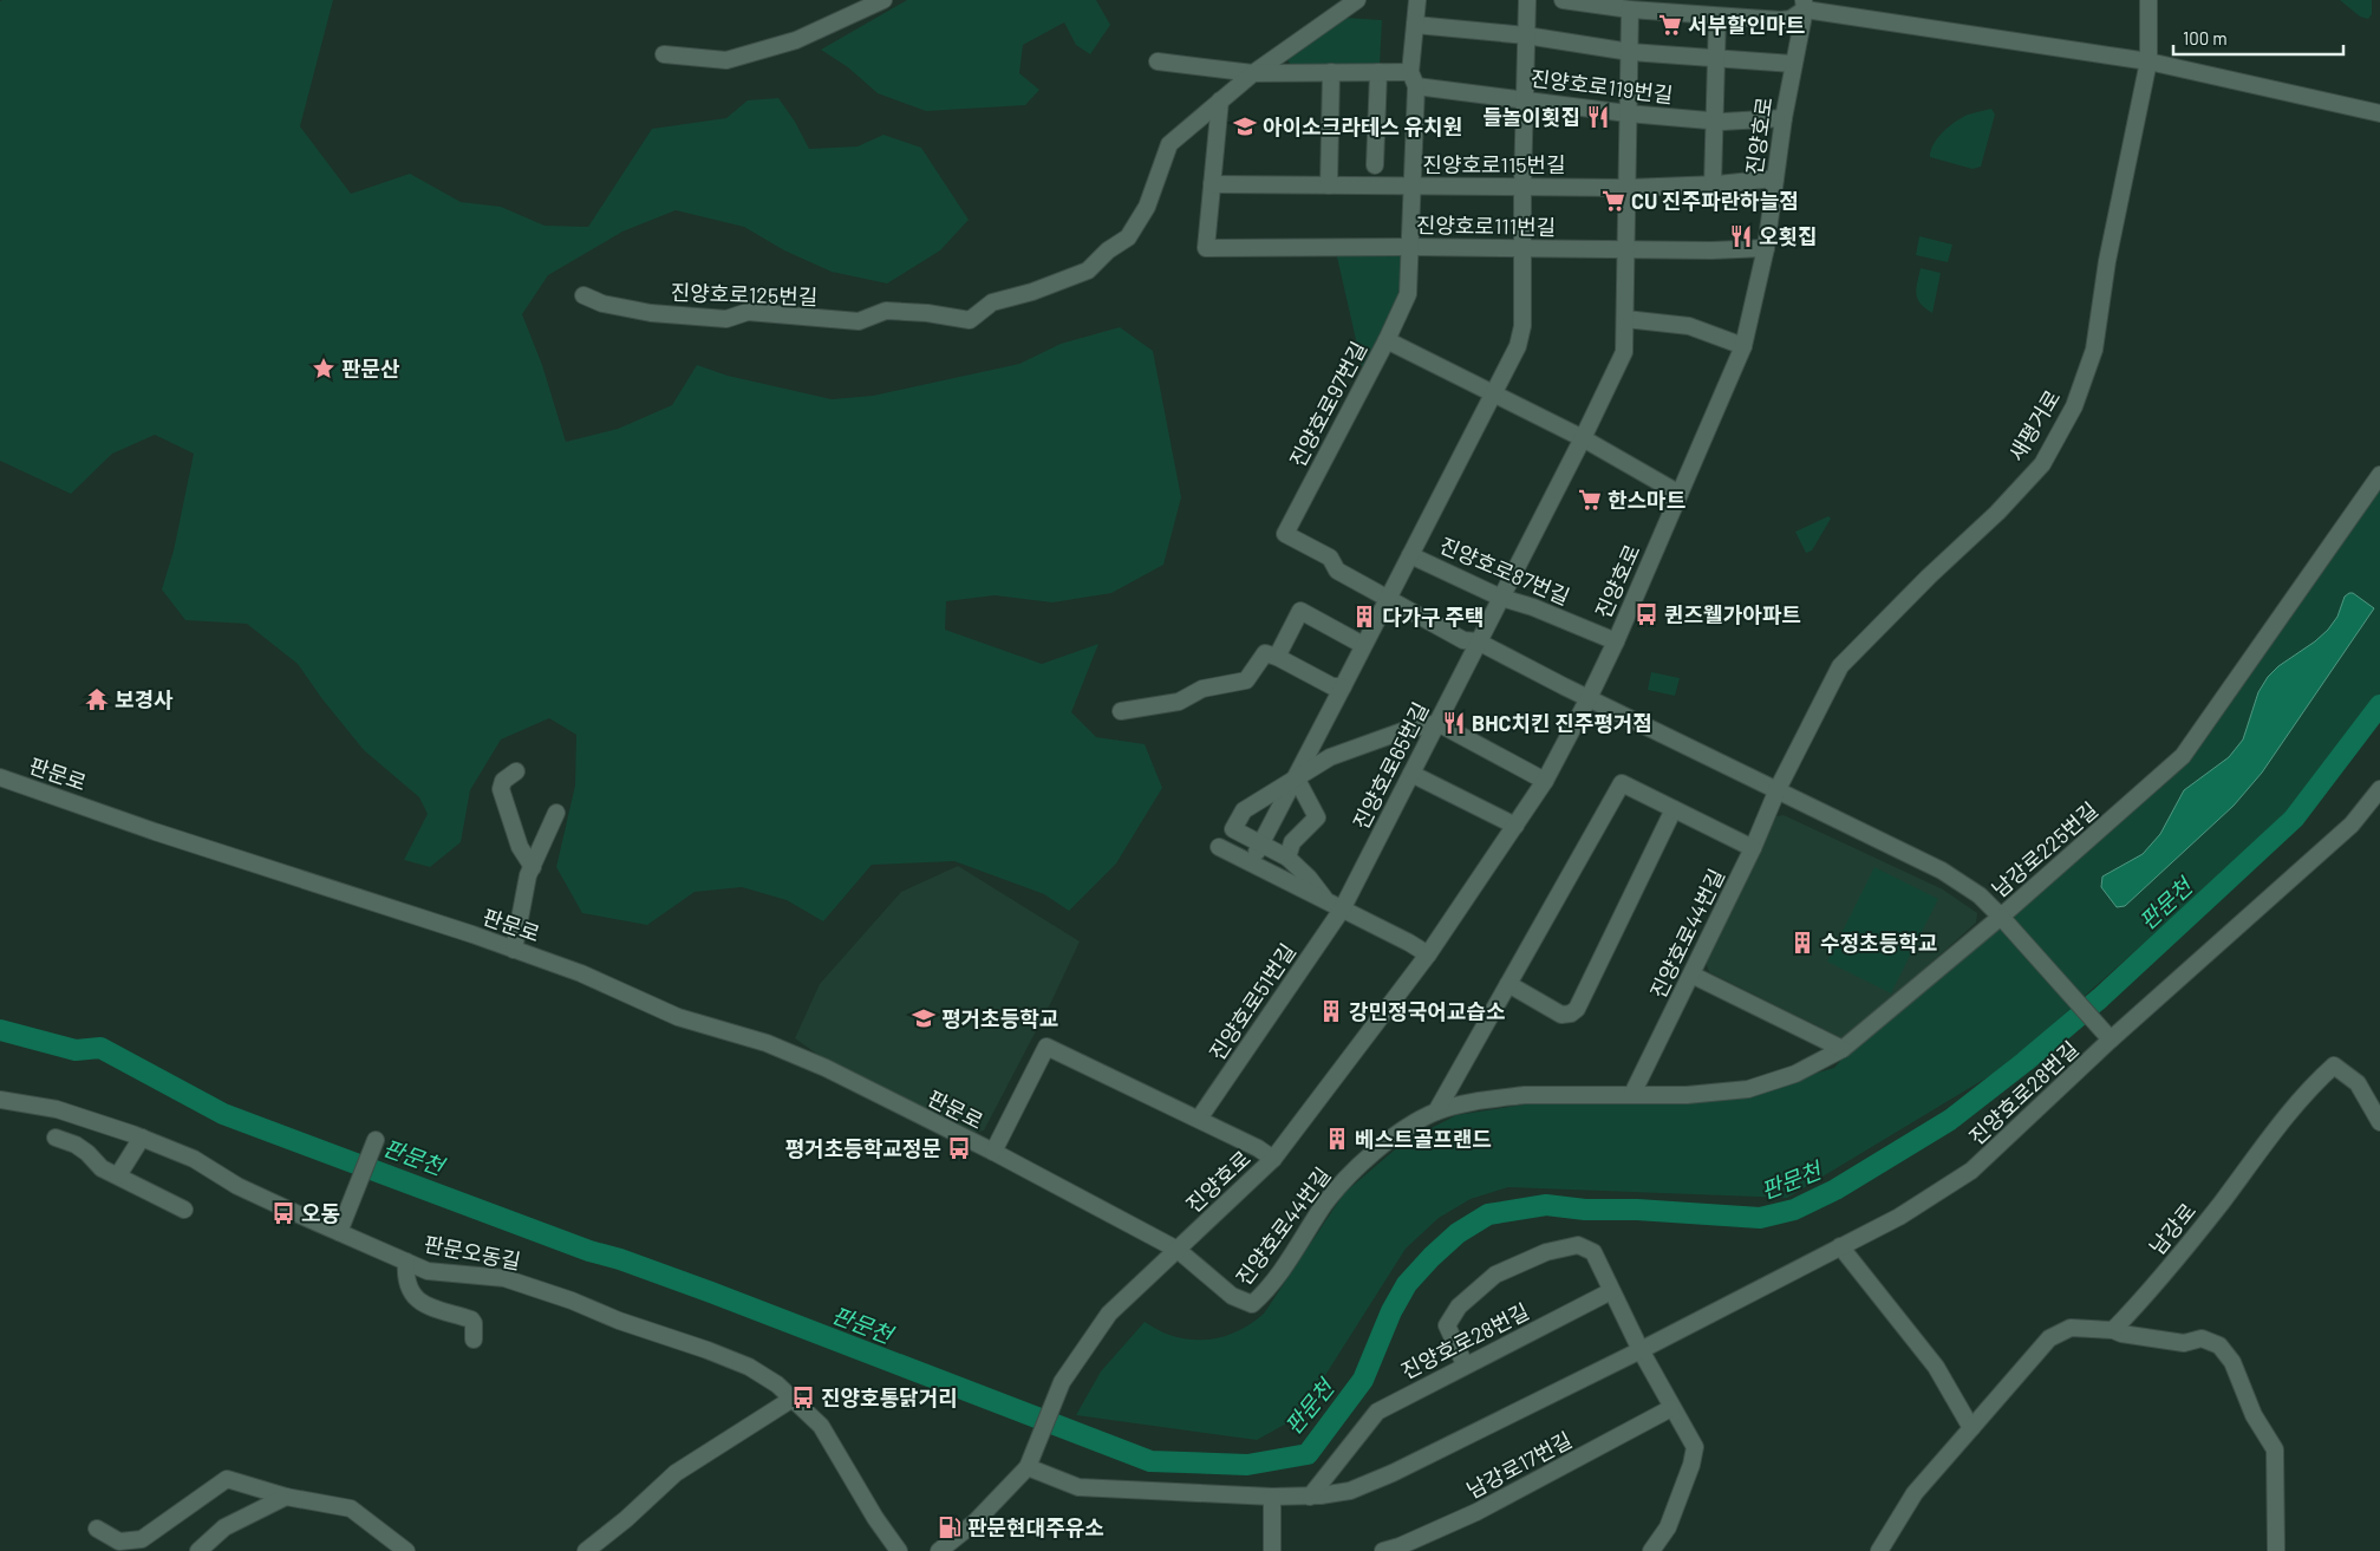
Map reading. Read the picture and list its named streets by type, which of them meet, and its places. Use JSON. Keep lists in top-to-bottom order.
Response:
{
  "streets": {
    "street": [
      "진양호로119번길",
      "진양호로",
      "진양호로115번길",
      "진양호로111번길",
      "진양호로125번길",
      "진양호로97번길",
      "새평거로",
      "진양호로87번길",
      "진양호로65번길",
      "판문로",
      "남강로225번길",
      "진양호로44번길",
      "진양호로51번길",
      "진양호로28번길",
      "남강로",
      "판문오동길",
      "남강로17번길"
    ]
  },
  "crossings": [
    ["진양호로119번길", "진양호로"],
    ["진양호로", "진양호로115번길"],
    ["진양호로", "진양호로111번길"],
    ["진양호로", "진양호로97번길"],
    ["진양호로", "진양호로87번길"],
    ["진양호로", "판문로"],
    ["진양호로", "남강로225번길"],
    ["진양호로", "진양호로44번길"],
    ["진양호로", "진양호로28번길"],
    ["진양호로115번길", "진양호로111번길"],
    ["진양호로97번길", "남강로225번길"],
    ["새평거로", "남강로225번길"],
    ["새평거로", "진양호로44번길"],
    ["진양호로87번길", "진양호로65번길"],
    ["진양호로65번길", "남강로225번길"],
    ["진양호로65번길", "진양호로51번길"],
    ["판문로", "진양호로44번길"],
    ["판문로", "진양호로51번길"],
    ["남강로225번길", "진양호로44번길"]
  ],
  "water": ["판문천"],
  "places": {
    "supermarket": ["서부할인마트", "CU 진주파란하늘점", "한스마트"],
    "restaurant": ["들놀이횟집", "오횟집", "BHC치킨 진주평거점"],
    "school or university": ["아이소크라테스 유치원", "평거초등학교"],
    "place": ["판문산"],
    "bus stop": [
      "퀸즈웰가아파트",
      "평거초등학교정문",
      "오동",
      "진양호통닭거리"
    ],
    "building": [
      "다가구 주택",
      "수정초등학교",
      "강민정국어교습소",
      "베스트골프랜드"
    ],
    "temple": ["보경사"],
    "fuel station": ["판문현대주유소"]
  },
  "scale_bar": "100 m"
}
